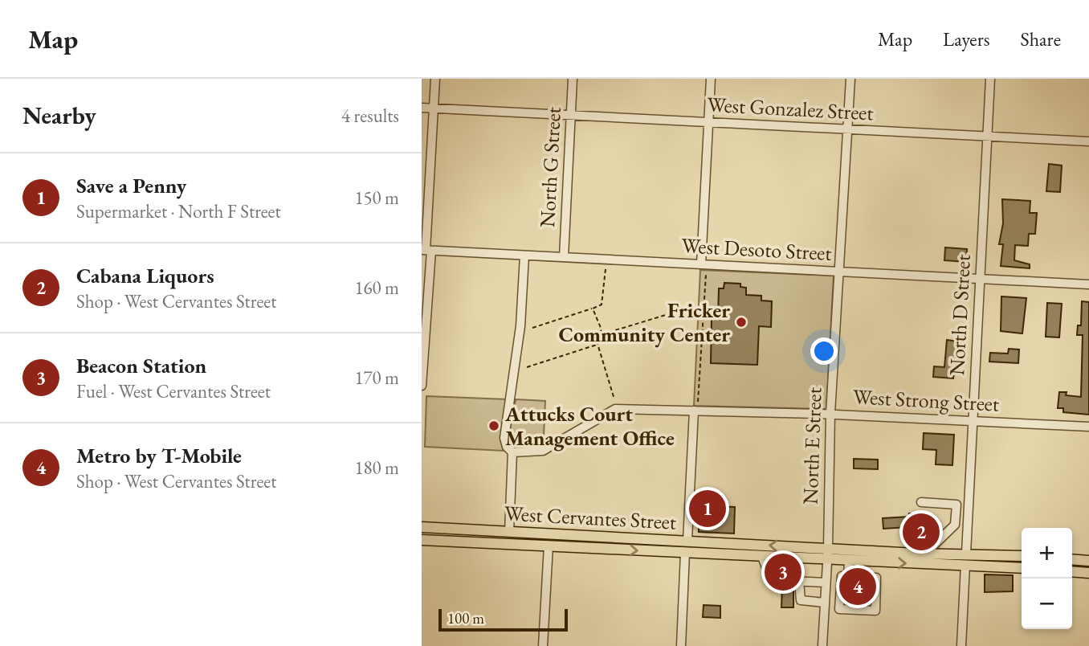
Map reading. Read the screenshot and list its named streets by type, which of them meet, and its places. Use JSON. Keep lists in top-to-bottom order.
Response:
{
  "streets": {
    "main road": ["West Cervantes Street"],
    "street": [
      "West Gonzalez Street",
      "North G Street",
      "West Desoto Street",
      "North D Street",
      "West Strong Street",
      "North E Street"
    ]
  },
  "crossings": [
    ["West Gonzalez Street", "North G Street"],
    ["West Gonzalez Street", "North D Street"],
    ["West Gonzalez Street", "North E Street"],
    ["North G Street", "West Desoto Street"],
    ["West Desoto Street", "North D Street"],
    ["West Desoto Street", "North E Street"],
    ["North D Street", "West Strong Street"],
    ["North D Street", "West Cervantes Street"],
    ["West Strong Street", "North E Street"],
    ["North E Street", "West Cervantes Street"]
  ],
  "places": ["Fricker Community Center", "Attucks Court Management Office"],
  "scale_bar": "100 m",
  "page": {
    "header": "Map",
    "nav": ["Map", "Layers", "Share"],
    "heading": ["Nearby", "4 results"],
    "list": [
      {
        "mark": "1",
        "name": "Save a Penny",
        "note": "Supermarket · North F Street",
        "value": "150 m"
      },
      {
        "mark": "2",
        "name": "Cabana Liquors",
        "note": "Shop · West Cervantes Street",
        "value": "160 m"
      },
      {
        "mark": "3",
        "name": "Beacon Station",
        "note": "Fuel · West Cervantes Street",
        "value": "170 m"
      },
      {
        "mark": "4",
        "name": "Metro by T-Mobile",
        "note": "Shop · West Cervantes Street",
        "value": "180 m"
      }
    ],
    "pins": [
      "1",
      "2",
      "3",
      "4"
    ],
    "map_buttons": ["+", "−"],
    "scale": "100 m"
  }
}
